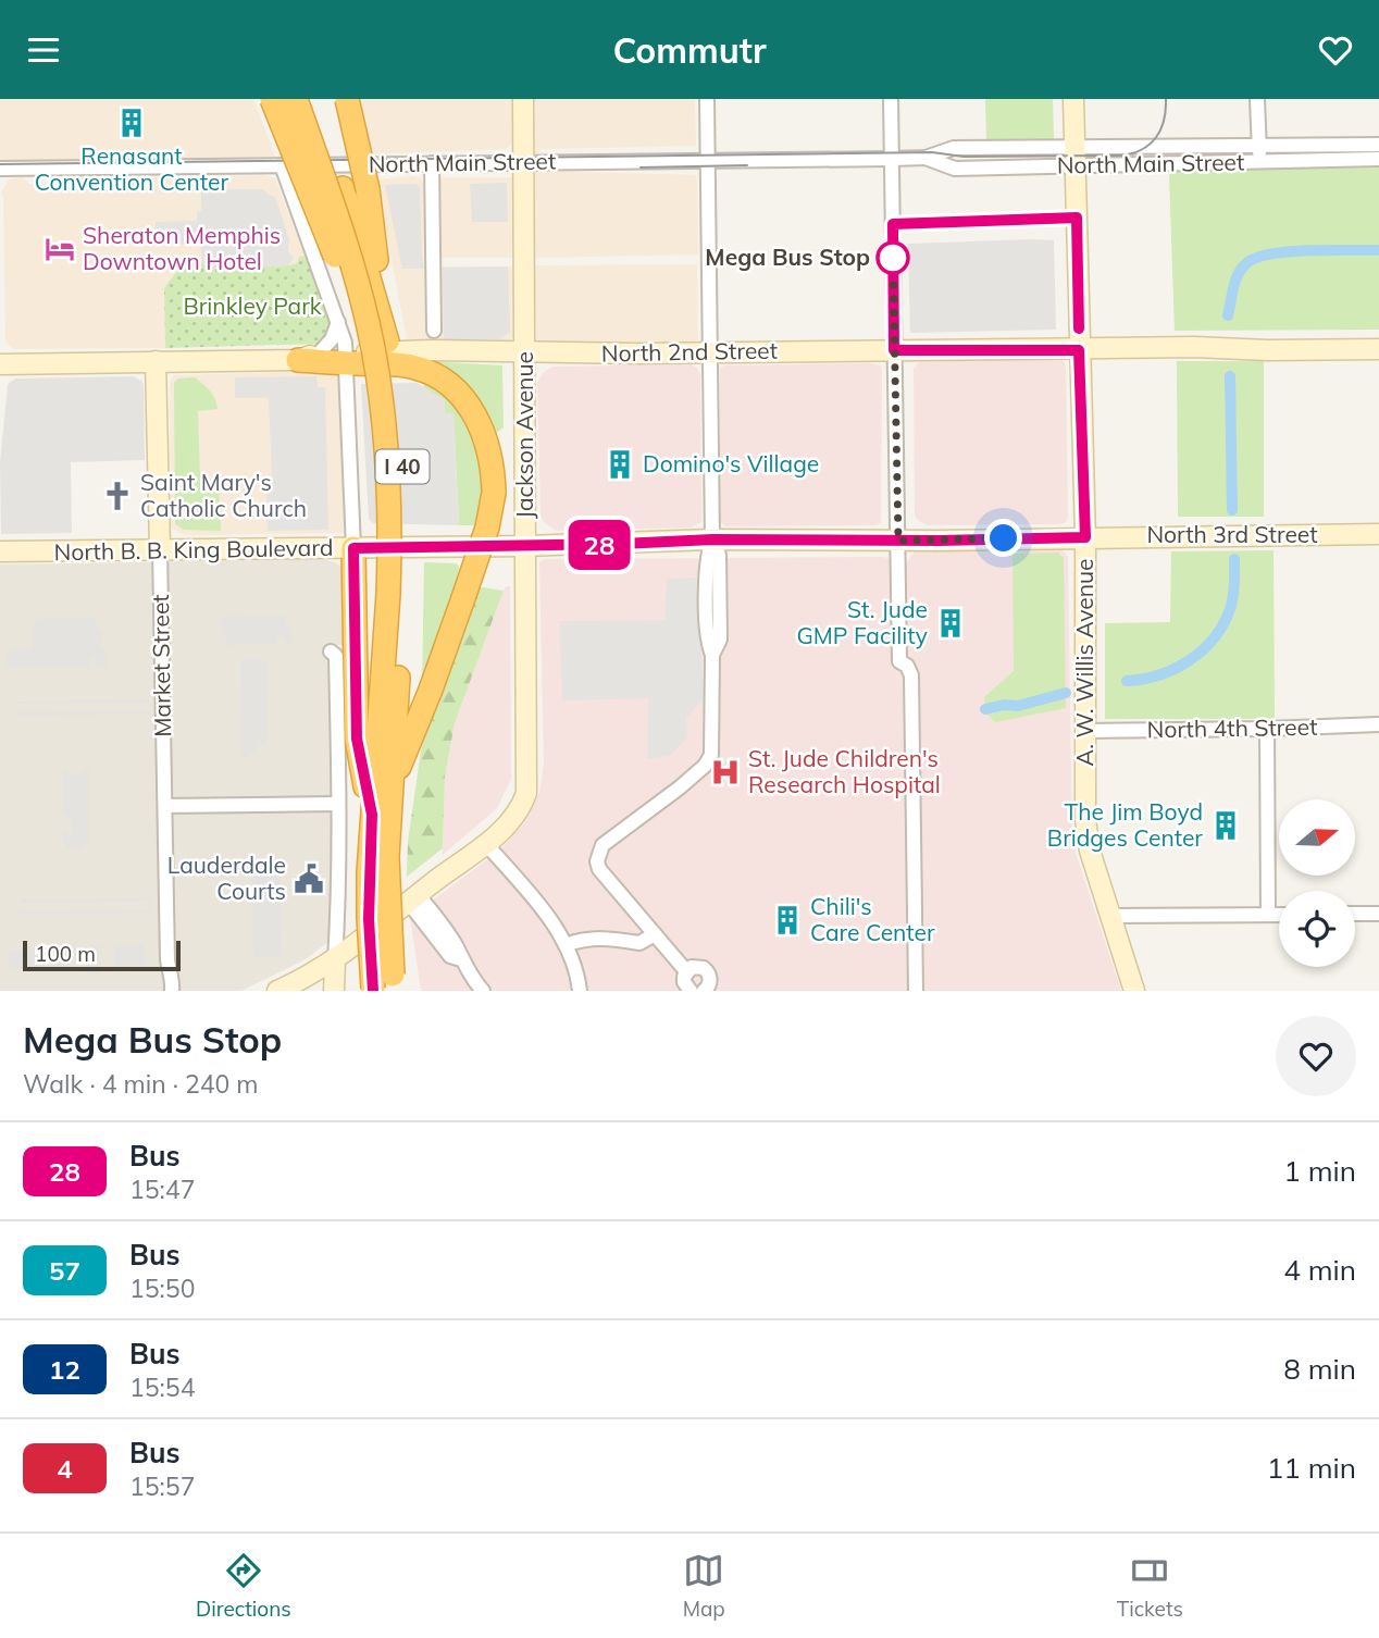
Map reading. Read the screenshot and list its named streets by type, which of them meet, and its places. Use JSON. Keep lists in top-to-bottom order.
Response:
{
  "streets": {
    "highway": ["I 40"],
    "street": [
      "North Main Street",
      "North 2nd Street",
      "Jackson Avenue",
      "North 3rd Street",
      "North B. B. King Boulevard",
      "A. W. Willis Avenue",
      "Market Street",
      "North 4th Street"
    ]
  },
  "crossings": [
    ["North Main Street", "Jackson Avenue"],
    ["North Main Street", "A. W. Willis Avenue"],
    ["North 2nd Street", "Jackson Avenue"],
    ["North 2nd Street", "A. W. Willis Avenue"],
    ["Jackson Avenue", "North B. B. King Boulevard"],
    ["North 3rd Street", "North B. B. King Boulevard"],
    ["North 3rd Street", "A. W. Willis Avenue"],
    ["North B. B. King Boulevard", "Market Street"],
    ["A. W. Willis Avenue", "North 4th Street"]
  ],
  "parks": ["Brinkley Park"],
  "places": {
    "building": [
      "Renasant Convention Center",
      "Domino's Village",
      "St. Jude GMP Facility",
      "The Jim Boyd Bridges Center",
      "Chili's Care Center"
    ],
    "hotel": ["Sheraton Memphis Downtown Hotel"],
    "other": ["Mega Bus Stop"],
    "church": ["Saint Mary's Catholic Church"],
    "hospital": ["St. Jude Children's Research Hospital"],
    "public building": ["Lauderdale Courts"]
  },
  "lines": ["bus line 28"],
  "scale_bar": "100 m",
  "north": "right",
  "page": {
    "header": "Commutr",
    "on_map": "28",
    "scale": "100 m",
    "heading": ["Mega Bus Stop", "Walk · 4 min · 240 m"],
    "list": [
      {
        "mark": "28",
        "name": "Bus",
        "note": "15:47",
        "value": "1 min"
      },
      {
        "mark": "57",
        "name": "Bus",
        "note": "15:50",
        "value": "4 min"
      },
      {
        "mark": "12",
        "name": "Bus",
        "note": "15:54",
        "value": "8 min"
      },
      {
        "mark": "4",
        "name": "Bus",
        "note": "15:57",
        "value": "11 min"
      }
    ],
    "tabs": ["Directions", "Map", "Tickets"]
  }
}
